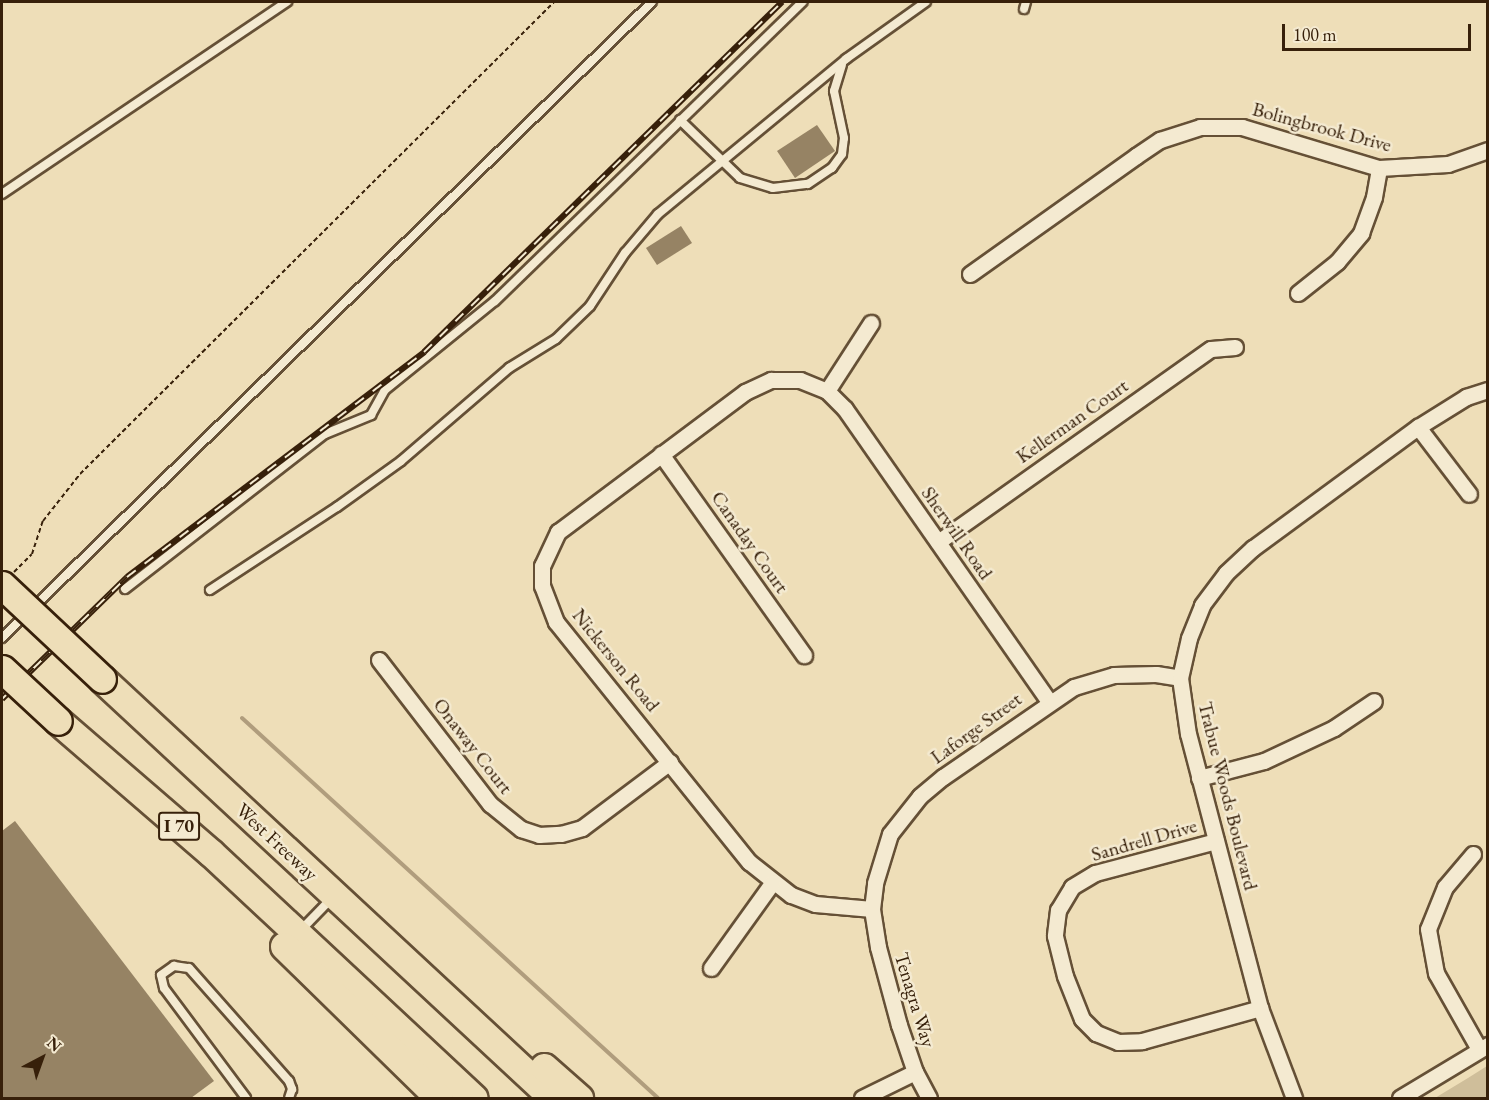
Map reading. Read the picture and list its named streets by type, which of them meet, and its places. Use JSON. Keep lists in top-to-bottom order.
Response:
{
  "streets": {
    "highway": ["I 70", "West Freeway"],
    "street": [
      "Bolingbrook Drive",
      "Kellerman Court",
      "Sherwill Road",
      "Canaday Court",
      "Nickerson Road",
      "Laforge Street",
      "Onaway Court",
      "Trabue Woods Boulevard",
      "Sandrell Drive",
      "Tenagra Way"
    ]
  },
  "crossings": [
    ["Kellerman Court", "Sherwill Road"],
    ["Sherwill Road", "Nickerson Road"],
    ["Sherwill Road", "Laforge Street"],
    ["Canaday Court", "Nickerson Road"],
    ["Nickerson Road", "Laforge Street"],
    ["Nickerson Road", "Onaway Court"],
    ["Nickerson Road", "Tenagra Way"],
    ["Laforge Street", "Trabue Woods Boulevard"],
    ["Laforge Street", "Tenagra Way"],
    ["Trabue Woods Boulevard", "Sandrell Drive"]
  ],
  "scale_bar": "100 m",
  "north": "top right"
}
